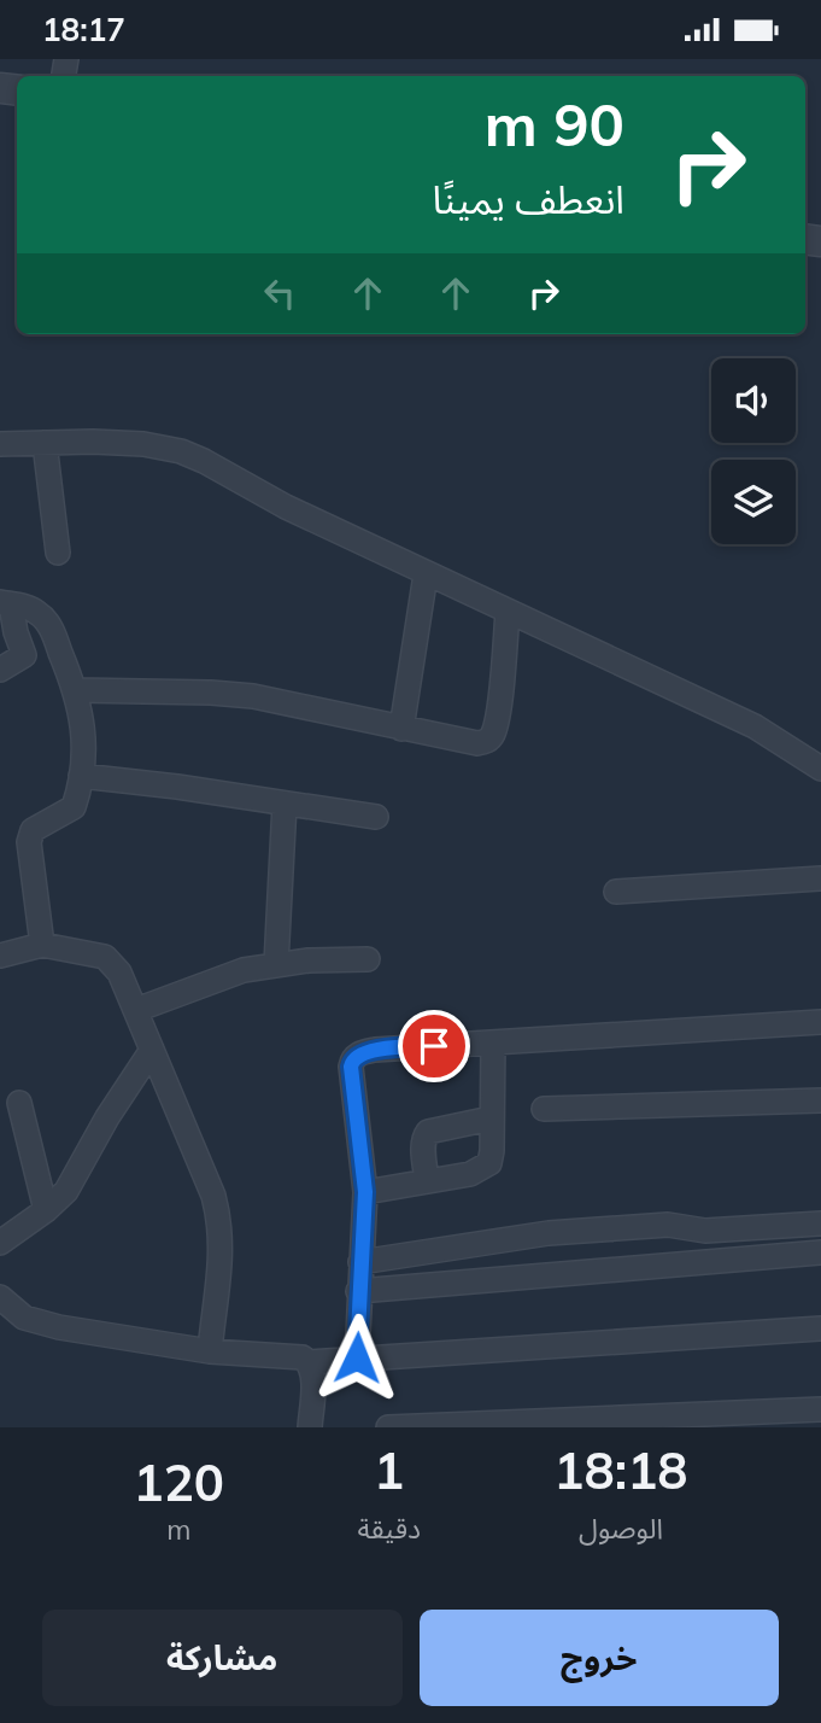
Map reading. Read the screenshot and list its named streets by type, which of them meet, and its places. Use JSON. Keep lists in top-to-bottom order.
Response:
{
  "page": {
    "status": "18:17",
    "turn": ["90 m", "انعطف يمينًا"],
    "eta": [
      "18:18",
      "الوصول",
      "1",
      "دقيقة",
      "120",
      "m"
    ],
    "buttons": ["خروج", "مشاركة"]
  }
}
